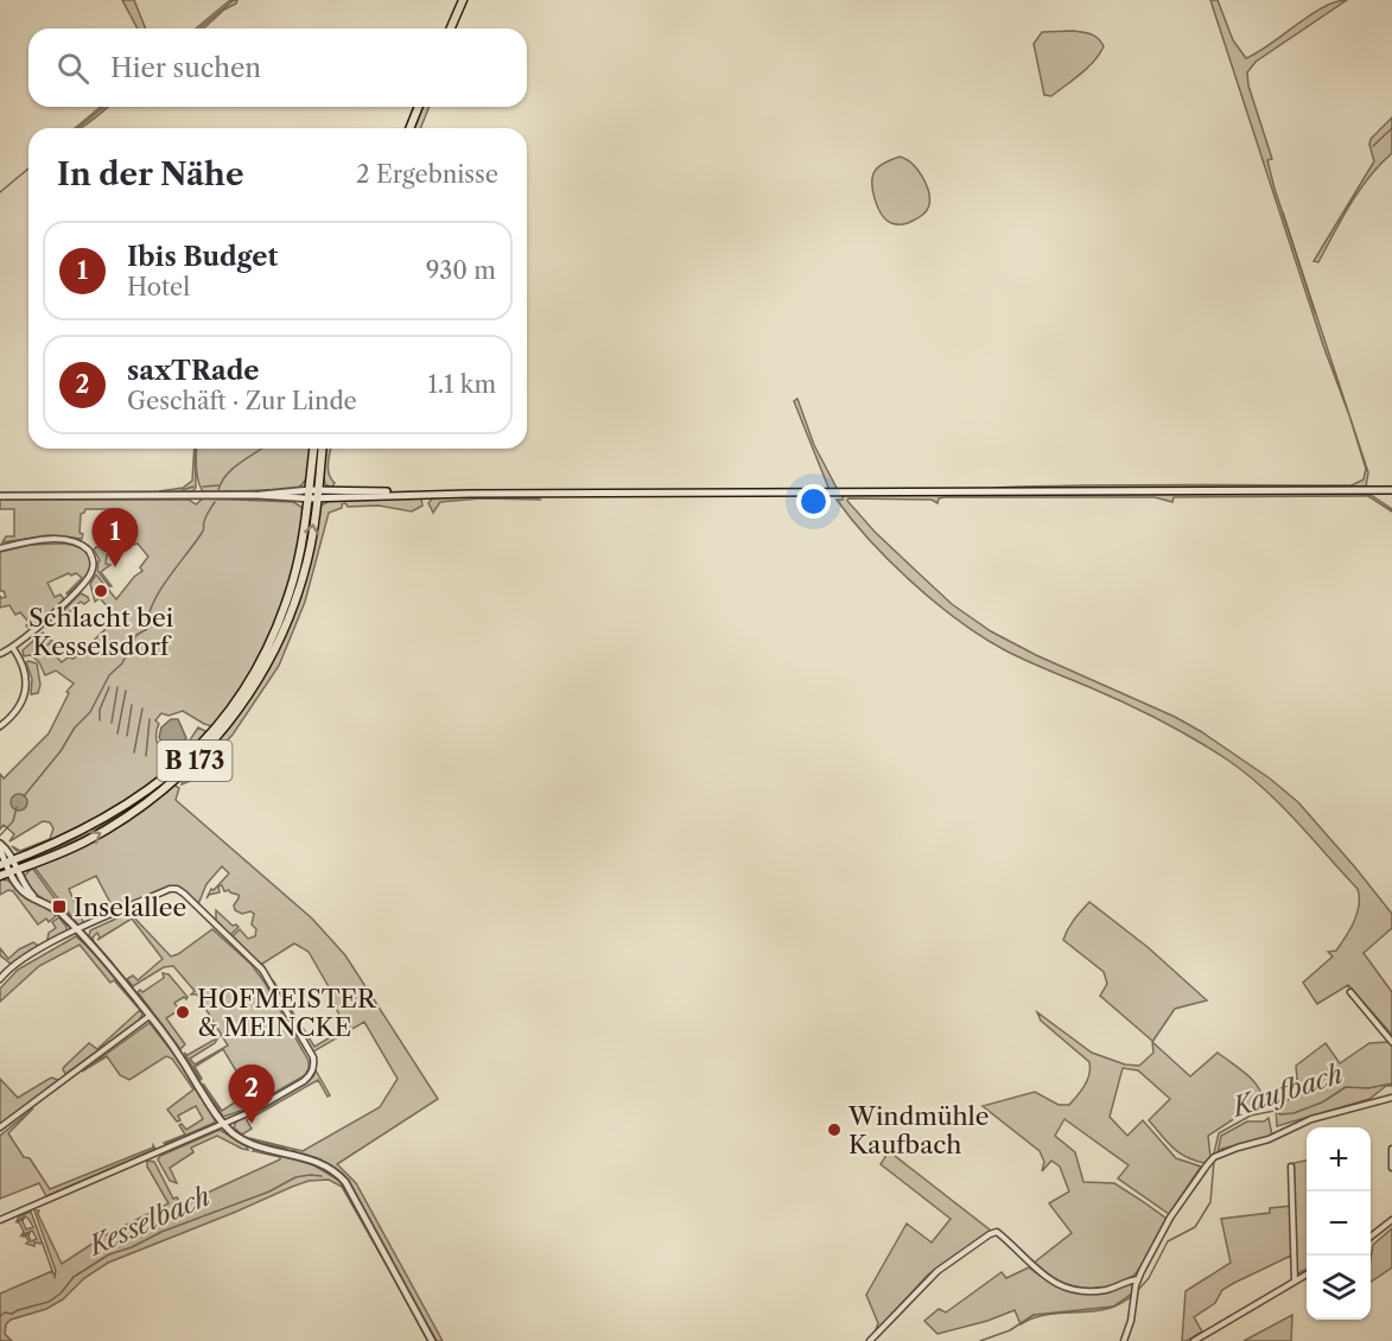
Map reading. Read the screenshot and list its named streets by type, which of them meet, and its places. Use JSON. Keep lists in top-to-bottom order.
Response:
{
  "streets": {
    "main road": ["B 173"]
  },
  "water": ["Kaufbach", "Kesselbach"],
  "places": {
    "other": ["Schlacht bei Kesselsdorf", "HOFMEISTER & MEINCKE", "Windmühle Kaufbach"],
    "transit": ["Inselallee"]
  },
  "page": {
    "search": "Hier suchen",
    "heading": ["In der Nähe", "2 Ergebnisse"],
    "list": [
      {
        "mark": "1",
        "name": "Ibis Budget",
        "note": "Hotel",
        "value": "930 m"
      },
      {
        "mark": "2",
        "name": "saxTRade",
        "note": "Geschäft · Zur Linde",
        "value": "1.1 km"
      }
    ],
    "pins": ["1", "2"],
    "map_buttons": ["+", "−"]
  }
}
